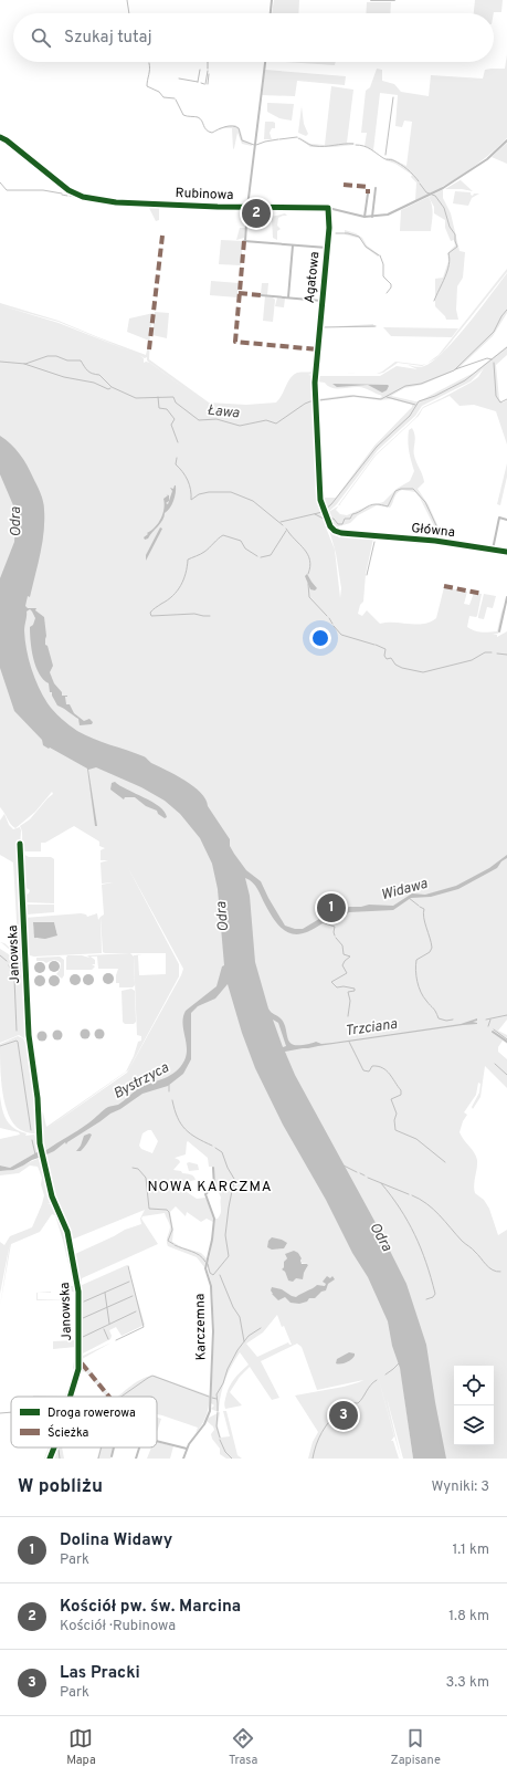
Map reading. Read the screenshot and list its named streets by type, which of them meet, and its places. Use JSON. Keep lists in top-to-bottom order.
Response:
{
  "streets": {
    "street": [
      "Rubinowa",
      "Agatowa",
      "Główna",
      "Janowska",
      "Karczemna"
    ]
  },
  "crossings": [
    ["Rubinowa", "Agatowa"],
    ["Agatowa", "Główna"]
  ],
  "districts": ["NOWA KARCZMA"],
  "water": [
    "Ława",
    "Odra",
    "Widawa",
    "Trzciana",
    "Bystrzyca"
  ],
  "legend": ["Droga rowerowa", "Ścieżka"],
  "page": {
    "search": "Szukaj tutaj",
    "pins": ["2", "1", "3"],
    "heading": ["W pobliżu", "Wyniki: 3"],
    "list": [
      {
        "mark": "1",
        "name": "Dolina Widawy",
        "note": "Park",
        "value": "1.1 km"
      },
      {
        "mark": "2",
        "name": "Kościół pw. św. Marcina",
        "note": "Kościół · Rubinowa",
        "value": "1.8 km"
      },
      {
        "mark": "3",
        "name": "Las Pracki",
        "note": "Park",
        "value": "3.3 km"
      }
    ],
    "nav": ["Mapa", "Trasa", "Zapisane"]
  }
}
